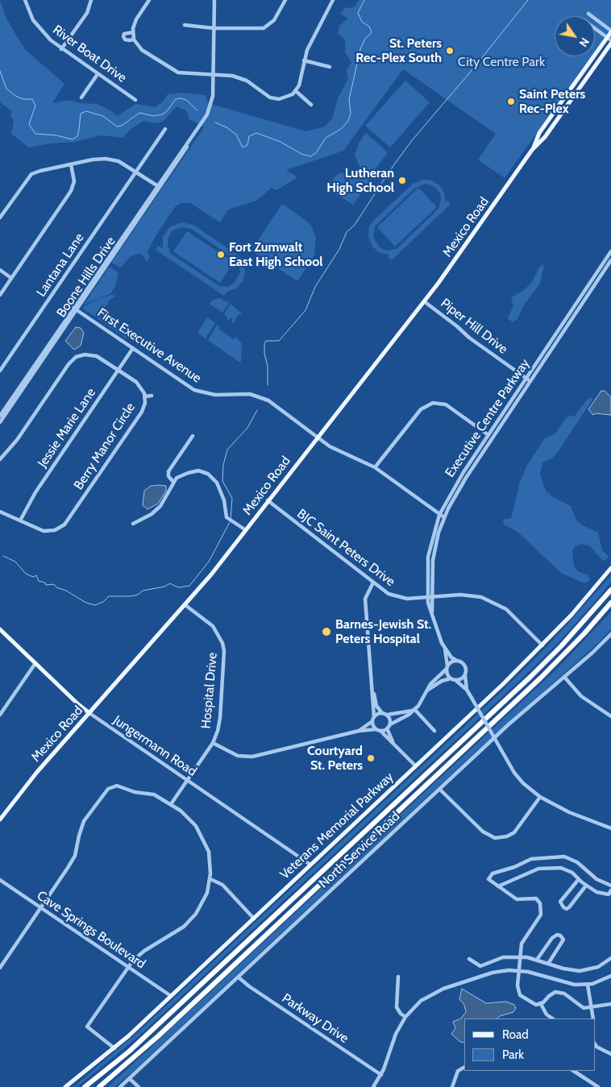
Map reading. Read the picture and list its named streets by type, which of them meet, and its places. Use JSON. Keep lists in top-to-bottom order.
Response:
{
  "streets": {
    "main road": ["Mexico Road", "Jungermann Road", "Veterans Memorial Parkway"],
    "street": [
      "River Boat Drive",
      "Lantana Lane",
      "Boone Hills Drive",
      "Piper Hill Drive",
      "First Executive Avenue",
      "Executive Centre Parkway",
      "Jessie Marie Lane",
      "Berry Manor Circle",
      "BJC Saint Peters Drive",
      "Hospital Drive",
      "North Service Road",
      "Cave Springs Boulevard",
      "Parkway Drive"
    ]
  },
  "crossings": [
    ["Mexico Road", "Piper Hill Drive"],
    ["Mexico Road", "First Executive Avenue"],
    ["Mexico Road", "BJC Saint Peters Drive"],
    ["Mexico Road", "Hospital Drive"],
    ["Mexico Road", "Jungermann Road"],
    ["Boone Hills Drive", "First Executive Avenue"],
    ["Piper Hill Drive", "Executive Centre Parkway"],
    ["First Executive Avenue", "Executive Centre Parkway"],
    ["First Executive Avenue", "Jessie Marie Lane"],
    ["Executive Centre Parkway", "BJC Saint Peters Drive"],
    ["Jessie Marie Lane", "Berry Manor Circle"],
    ["BJC Saint Peters Drive", "Veterans Memorial Parkway"],
    ["Hospital Drive", "Jungermann Road"],
    ["Jungermann Road", "Veterans Memorial Parkway"],
    ["Veterans Memorial Parkway", "Cave Springs Boulevard"],
    ["North Service Road", "Parkway Drive"]
  ],
  "parks": ["City Centre Park"],
  "places": [
    "St. Peters Rec-Plex South",
    "Saint Peters Rec-Plex",
    "Lutheran High School",
    "Fort Zumwalt East High School",
    "Barnes-Jewish St. Peters Hospital",
    "Courtyard St. Peters"
  ],
  "legend": ["Road", "Park"],
  "north": "bottom right"
}
